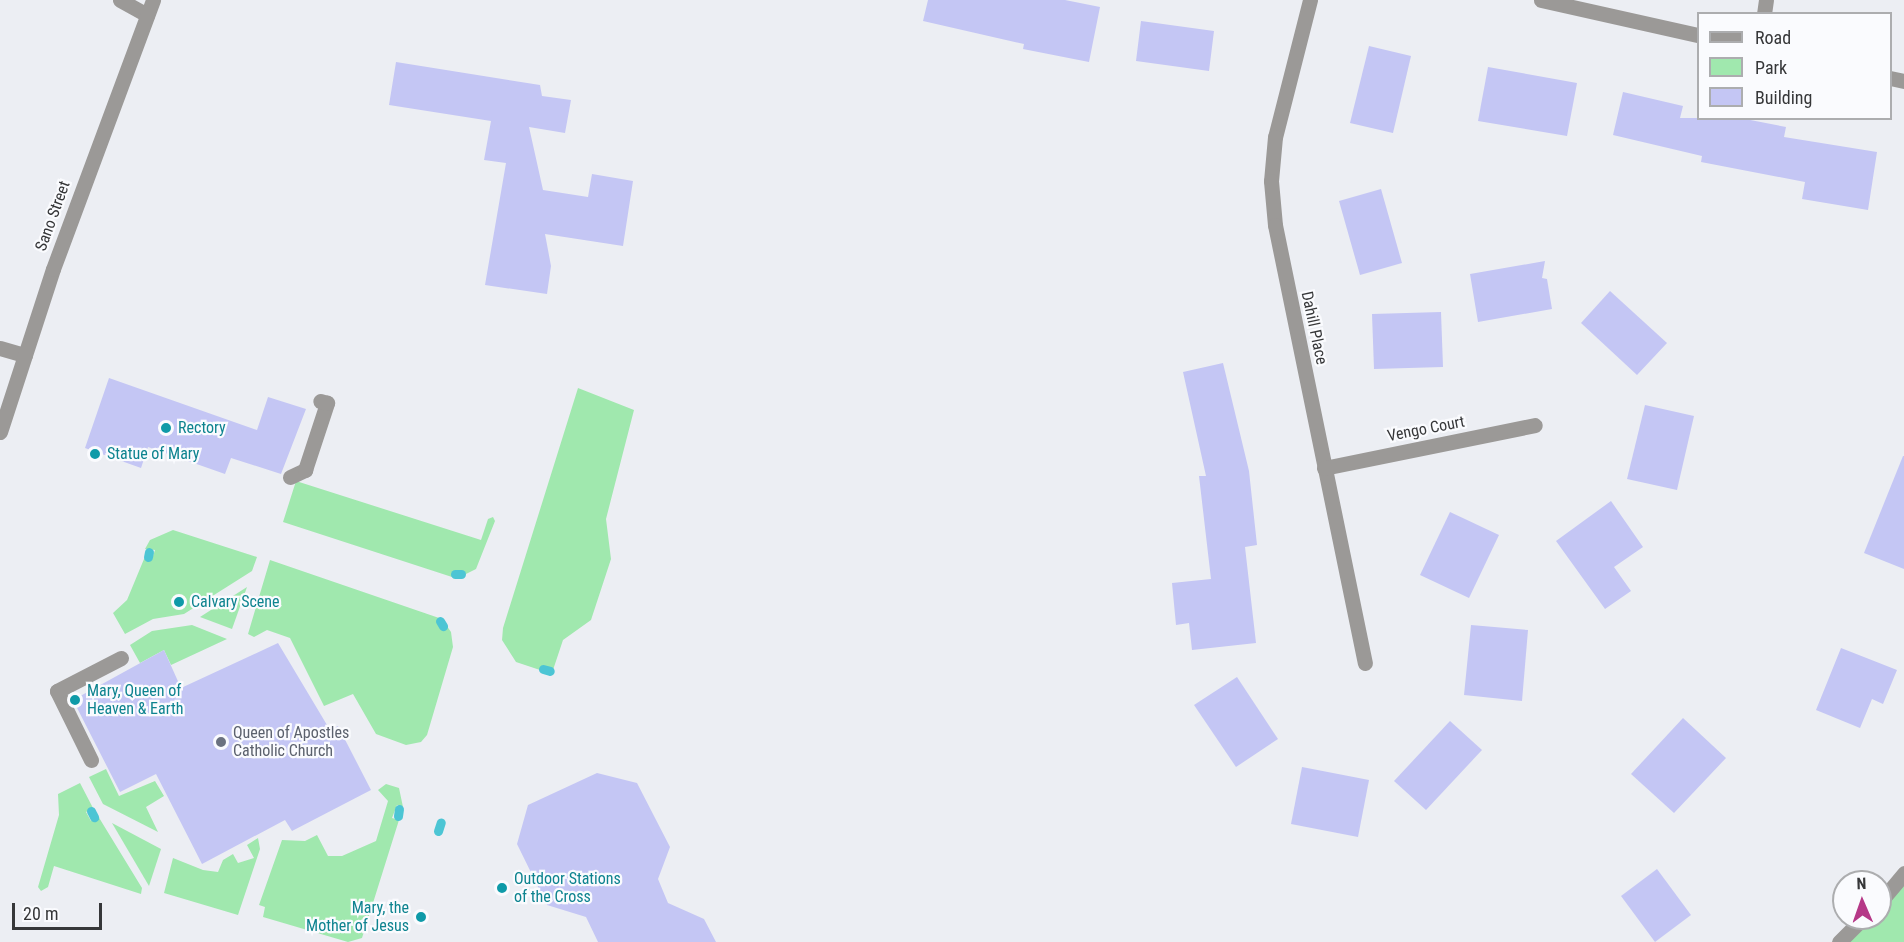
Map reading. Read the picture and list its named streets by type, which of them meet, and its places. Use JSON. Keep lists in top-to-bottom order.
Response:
{
  "streets": {
    "street": ["Sano Street", "Dahill Place", "Vengo Court"]
  },
  "crossings": [
    ["Dahill Place", "Vengo Court"]
  ],
  "places": [
    "Rectory",
    "Statue of Mary",
    "Calvary Scene",
    "Mary, Queen of Heaven & Earth",
    "Queen of Apostles Catholic Church",
    "Outdoor Stations of the Cross",
    "Mary, the Mother of Jesus"
  ],
  "legend": ["Road", "Park", "Building"],
  "scale_bar": "20 m",
  "north": "top"
}
